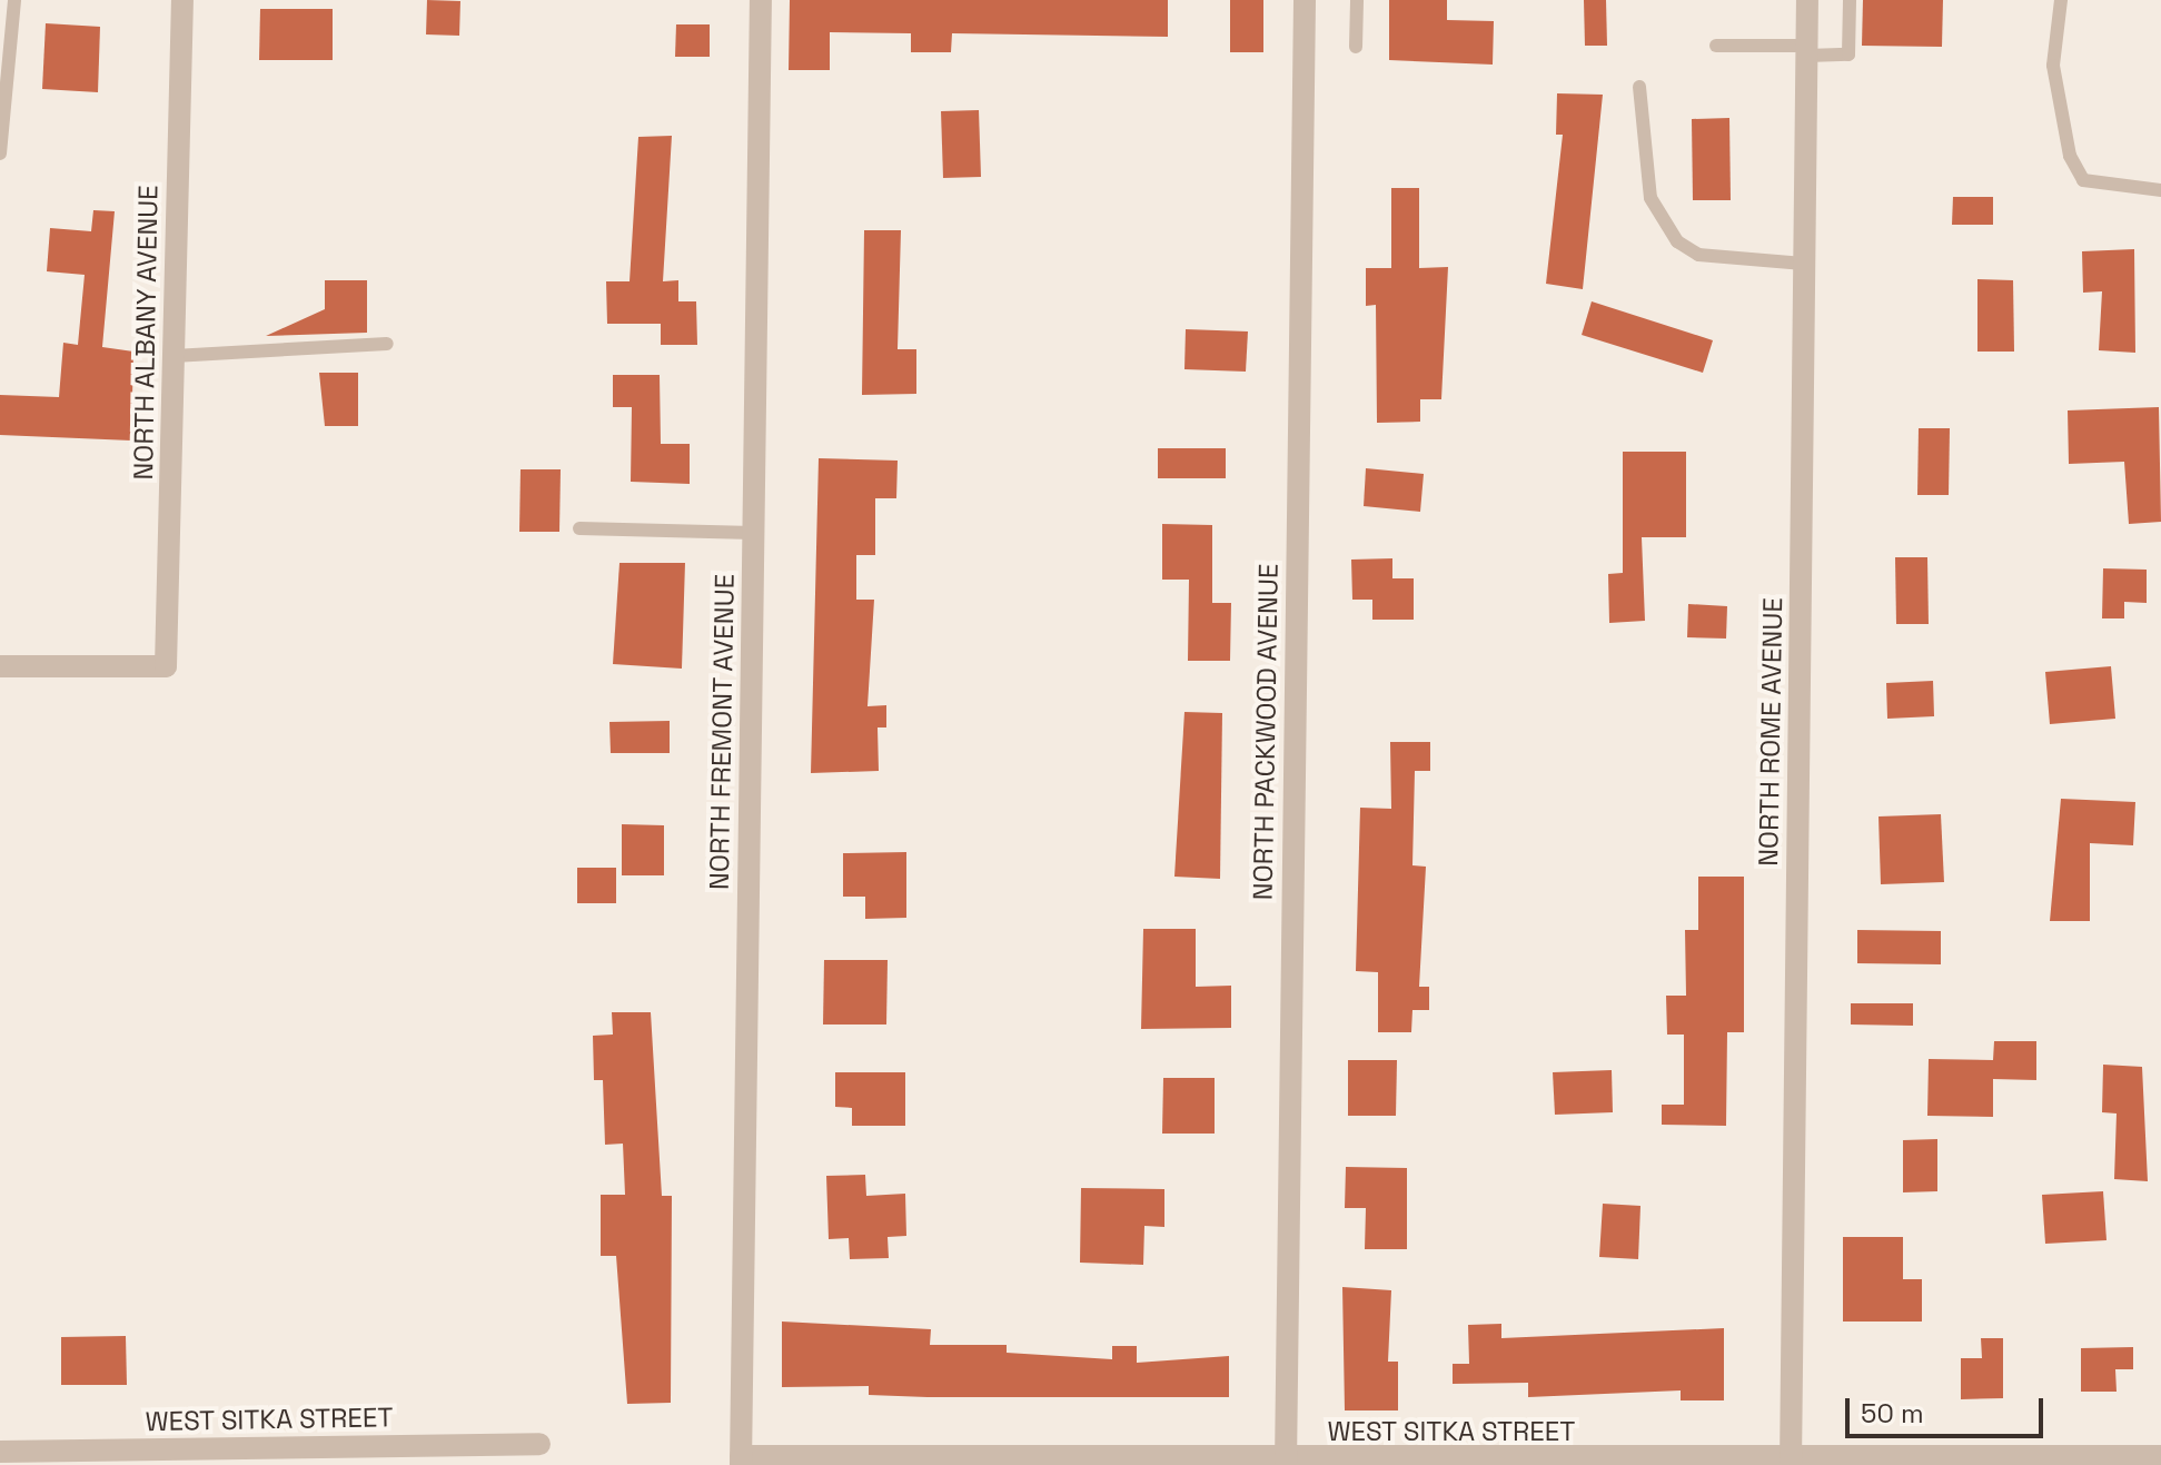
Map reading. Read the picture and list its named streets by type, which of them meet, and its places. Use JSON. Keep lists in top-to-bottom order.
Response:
{
  "streets": {
    "street": [
      "NORTH ALBANY AVENUE",
      "NORTH FREMONT AVENUE",
      "NORTH PACKWOOD AVENUE",
      "NORTH ROME AVENUE",
      "WEST SITKA STREET"
    ]
  },
  "crossings": [
    ["NORTH FREMONT AVENUE", "WEST SITKA STREET"],
    ["NORTH PACKWOOD AVENUE", "WEST SITKA STREET"],
    ["NORTH ROME AVENUE", "WEST SITKA STREET"]
  ],
  "scale_bar": "50 m"
}
